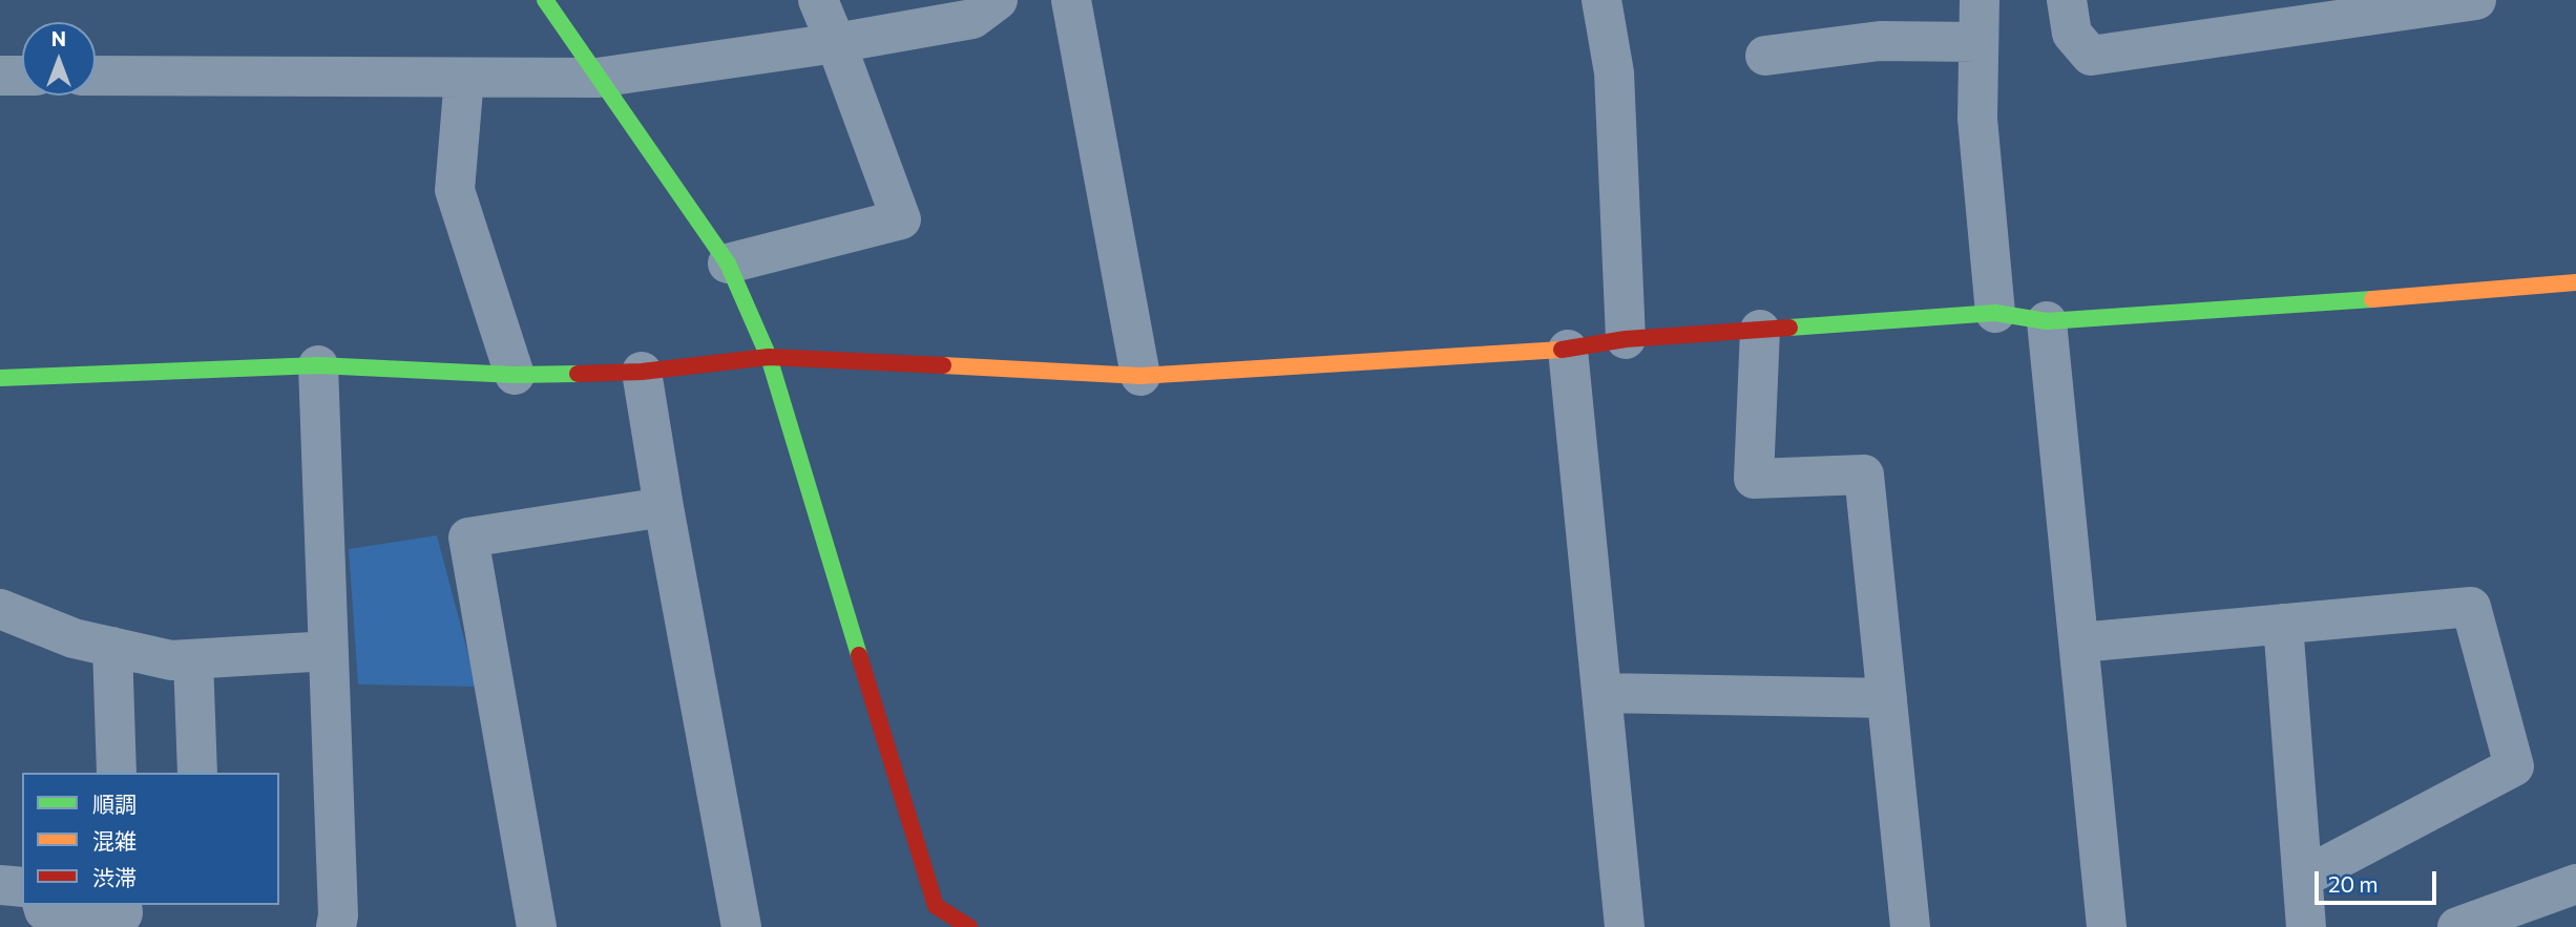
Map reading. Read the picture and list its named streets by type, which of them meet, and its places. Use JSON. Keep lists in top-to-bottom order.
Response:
{
  "legend": ["順調", "混雑", "渋滞"],
  "scale_bar": "20 m",
  "north": "top"
}
